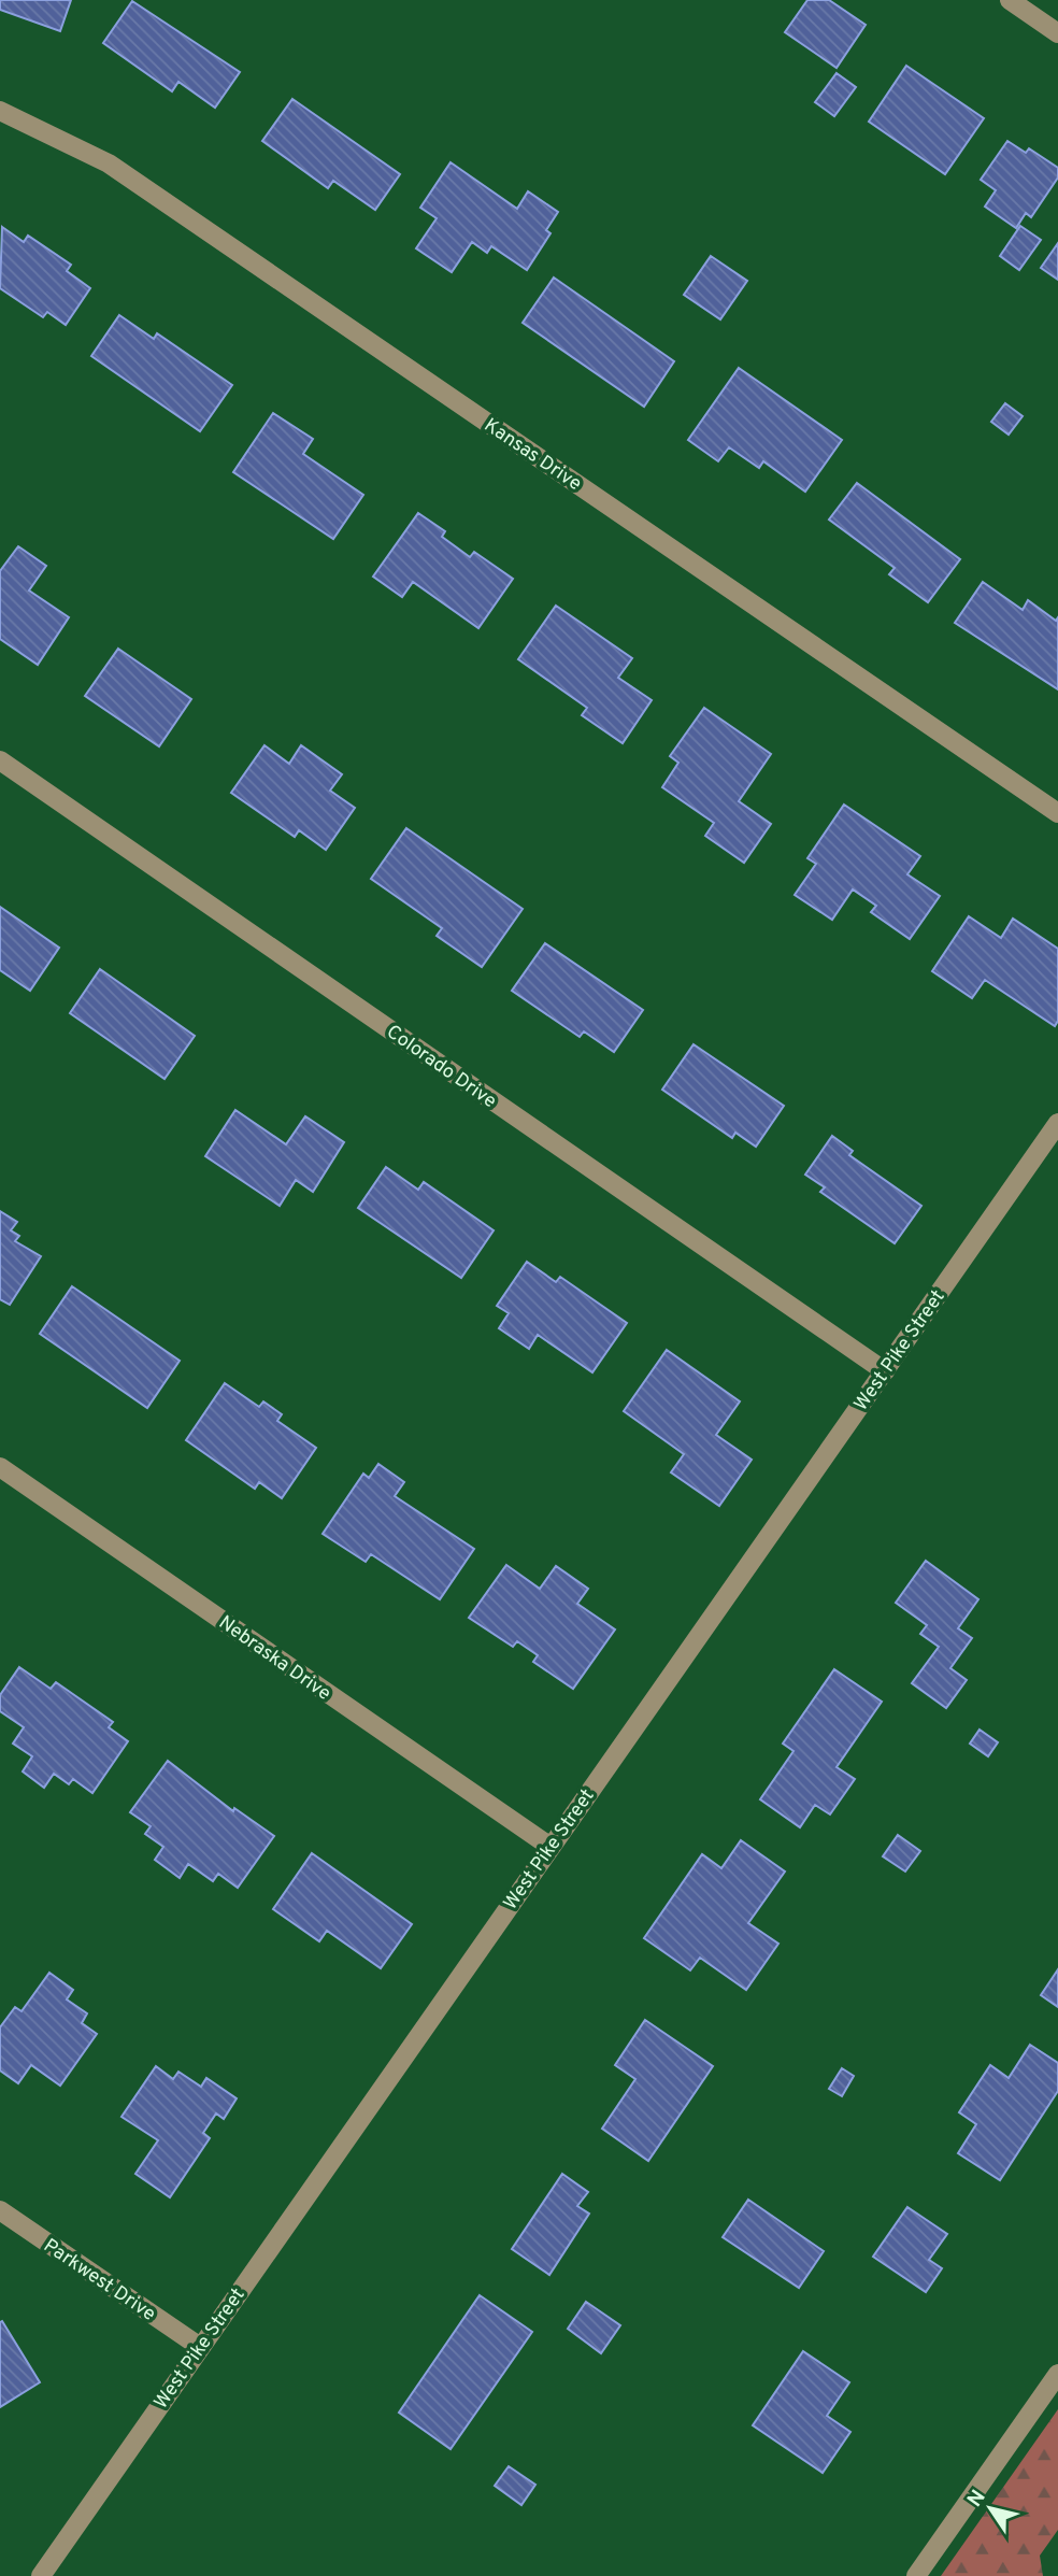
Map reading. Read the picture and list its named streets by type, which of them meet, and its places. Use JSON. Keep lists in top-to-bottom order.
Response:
{
  "streets": {
    "street": [
      "Kansas Drive",
      "Colorado Drive",
      "West Pike Street",
      "Nebraska Drive",
      "Parkwest Drive"
    ]
  },
  "crossings": [
    ["Colorado Drive", "West Pike Street"],
    ["West Pike Street", "Nebraska Drive"],
    ["West Pike Street", "Parkwest Drive"]
  ],
  "north": "top left"
}
